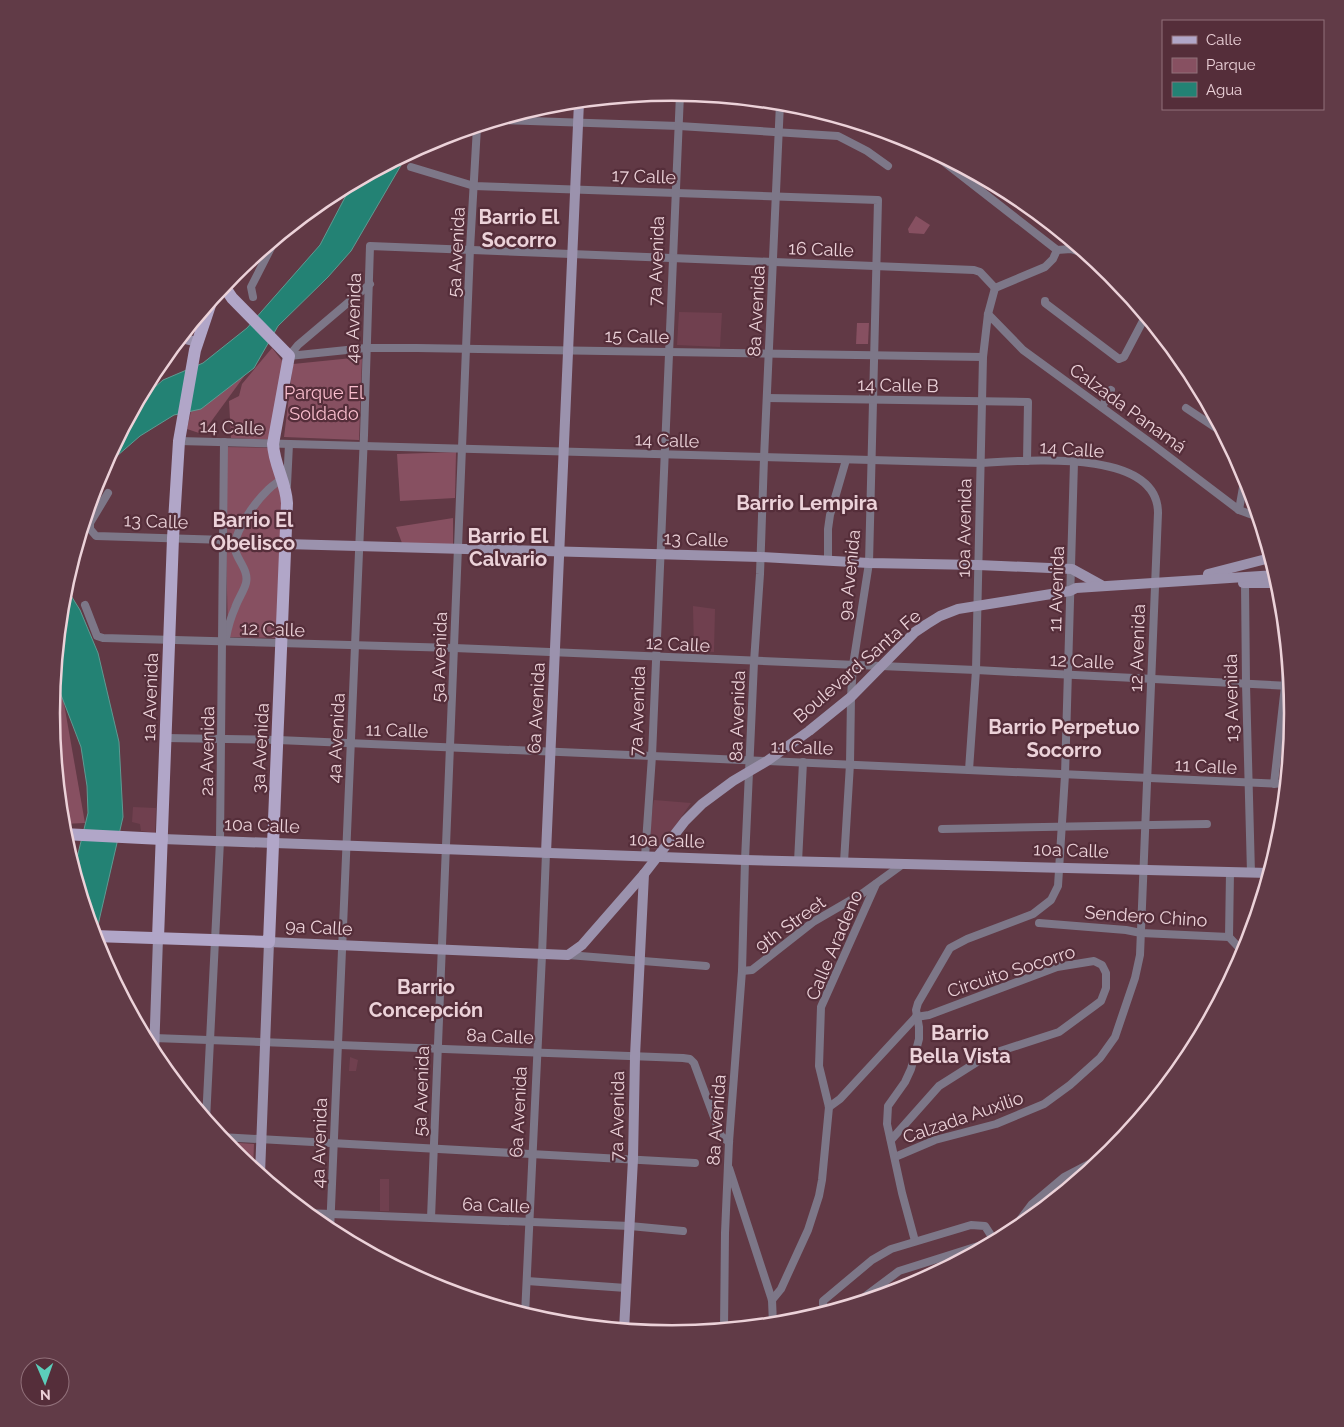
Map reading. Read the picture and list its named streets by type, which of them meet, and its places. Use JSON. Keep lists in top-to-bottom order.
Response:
{
  "streets": {
    "main road": [
      "1a Avenida",
      "3a Avenida",
      "10a Calle",
      "9a Calle"
    ],
    "street": [
      "17 Calle",
      "16 Calle",
      "5a Avenida",
      "7a Avenida",
      "8a Avenida",
      "4a Avenida",
      "15 Calle",
      "14 Calle B",
      "Calzada Panamá",
      "14 Calle",
      "13 Calle",
      "10a Avenida",
      "9a Avenida",
      "11 Avenida",
      "12 Calle",
      "12 Avenida",
      "Boulevard Santa Fe",
      "13 Avenida",
      "6a Avenida",
      "11 Calle",
      "2a Avenida",
      "Sendero Chino",
      "9th Street",
      "Calle Aradeno",
      "Circuito Socorro",
      "8a Calle",
      "Calzada Auxilio",
      "6a Calle"
    ]
  },
  "crossings": [
    ["17 Calle", "5a Avenida"],
    ["17 Calle", "7a Avenida"],
    ["17 Calle", "8a Avenida"],
    ["17 Calle", "9a Avenida"],
    ["17 Calle", "6a Avenida"],
    ["16 Calle", "5a Avenida"],
    ["16 Calle", "7a Avenida"],
    ["16 Calle", "8a Avenida"],
    ["16 Calle", "4a Avenida"],
    ["16 Calle", "10a Avenida"],
    ["16 Calle", "9a Avenida"],
    ["16 Calle", "6a Avenida"],
    ["5a Avenida", "15 Calle"],
    ["5a Avenida", "14 Calle"],
    ["5a Avenida", "13 Calle"],
    ["5a Avenida", "12 Calle"],
    ["5a Avenida", "11 Calle"],
    ["5a Avenida", "10a Calle"],
    ["5a Avenida", "9a Calle"],
    ["5a Avenida", "8a Calle"],
    ["5a Avenida", "6a Calle"],
    ["7a Avenida", "15 Calle"],
    ["7a Avenida", "14 Calle"],
    ["7a Avenida", "13 Calle"],
    ["7a Avenida", "12 Calle"],
    ["7a Avenida", "Boulevard Santa Fe"],
    ["7a Avenida", "11 Calle"],
    ["7a Avenida", "10a Calle"],
    ["7a Avenida", "8a Calle"],
    ["7a Avenida", "6a Calle"],
    ["8a Avenida", "15 Calle"],
    ["8a Avenida", "14 Calle B"],
    ["8a Avenida", "14 Calle"],
    ["8a Avenida", "13 Calle"],
    ["8a Avenida", "12 Calle"],
    ["8a Avenida", "Boulevard Santa Fe"],
    ["8a Avenida", "11 Calle"],
    ["8a Avenida", "10a Calle"],
    ["8a Avenida", "9th Street"],
    ["8a Avenida", "8a Calle"],
    ["4a Avenida", "15 Calle"],
    ["4a Avenida", "14 Calle"],
    ["4a Avenida", "13 Calle"],
    ["4a Avenida", "12 Calle"],
    ["4a Avenida", "11 Calle"],
    ["4a Avenida", "10a Calle"],
    ["4a Avenida", "9a Calle"],
    ["4a Avenida", "8a Calle"],
    ["4a Avenida", "6a Calle"],
    ["15 Calle", "10a Avenida"],
    ["15 Calle", "9a Avenida"],
    ["15 Calle", "6a Avenida"],
    ["15 Calle", "3a Avenida"],
    ["14 Calle B", "14 Calle"],
    ["14 Calle B", "10a Avenida"],
    ["14 Calle B", "9a Avenida"],
    ["Calzada Panamá", "10a Avenida"],
    ["14 Calle", "10a Avenida"],
    ["14 Calle", "9a Avenida"],
    ["14 Calle", "11 Avenida"],
    ["14 Calle", "12 Avenida"],
    ["14 Calle", "1a Avenida"],
    ["14 Calle", "6a Avenida"],
    ["14 Calle", "3a Avenida"],
    ["14 Calle", "2a Avenida"],
    ["13 Calle", "10a Avenida"],
    ["13 Calle", "9a Avenida"],
    ["13 Calle", "11 Avenida"],
    ["13 Calle", "Boulevard Santa Fe"],
    ["13 Calle", "1a Avenida"],
    ["13 Calle", "6a Avenida"],
    ["13 Calle", "3a Avenida"],
    ["13 Calle", "2a Avenida"],
    ["10a Avenida", "12 Calle"],
    ["10a Avenida", "Boulevard Santa Fe"],
    ["10a Avenida", "11 Calle"],
    ["9a Avenida", "12 Calle"],
    ["9a Avenida", "Boulevard Santa Fe"],
    ["9a Avenida", "11 Calle"],
    ["9a Avenida", "10a Calle"],
    ["11 Avenida", "12 Calle"],
    ["11 Avenida", "Boulevard Santa Fe"],
    ["11 Avenida", "11 Calle"],
    ["11 Avenida", "10a Calle"],
    ["11 Avenida", "Circuito Socorro"],
    ["12 Calle", "12 Avenida"],
    ["12 Calle", "Boulevard Santa Fe"],
    ["12 Calle", "1a Avenida"],
    ["12 Calle", "13 Avenida"],
    ["12 Calle", "6a Avenida"],
    ["12 Calle", "3a Avenida"],
    ["12 Calle", "2a Avenida"],
    ["12 Avenida", "Boulevard Santa Fe"],
    ["12 Avenida", "11 Calle"],
    ["12 Avenida", "10a Calle"],
    ["12 Avenida", "Sendero Chino"],
    ["12 Avenida", "Calzada Auxilio"],
    ["Boulevard Santa Fe", "13 Avenida"],
    ["Boulevard Santa Fe", "11 Calle"],
    ["Boulevard Santa Fe", "10a Calle"],
    ["1a Avenida", "11 Calle"],
    ["1a Avenida", "10a Calle"],
    ["1a Avenida", "9a Calle"],
    ["1a Avenida", "8a Calle"],
    ["13 Avenida", "11 Calle"],
    ["13 Avenida", "10a Calle"],
    ["6a Avenida", "11 Calle"],
    ["6a Avenida", "10a Calle"],
    ["6a Avenida", "9a Calle"],
    ["6a Avenida", "8a Calle"],
    ["6a Avenida", "6a Calle"],
    ["11 Calle", "3a Avenida"],
    ["11 Calle", "2a Avenida"],
    ["3a Avenida", "10a Calle"],
    ["3a Avenida", "9a Calle"],
    ["3a Avenida", "8a Calle"],
    ["2a Avenida", "10a Calle"],
    ["2a Avenida", "9a Calle"],
    ["2a Avenida", "8a Calle"],
    ["10a Calle", "9th Street"],
    ["Sendero Chino", "Calzada Auxilio"],
    ["9th Street", "Calle Aradeno"]
  ],
  "districts": [
    "Barrio El Socorro",
    "Barrio Lempira",
    "Barrio El Obelisco",
    "Barrio El Calvario",
    "Barrio Perpetuo Socorro",
    "Barrio Concepción",
    "Barrio Bella Vista"
  ],
  "parks": ["Parque El Soldado"],
  "legend": ["Calle", "Parque", "Agua"],
  "north": "bottom"
}
